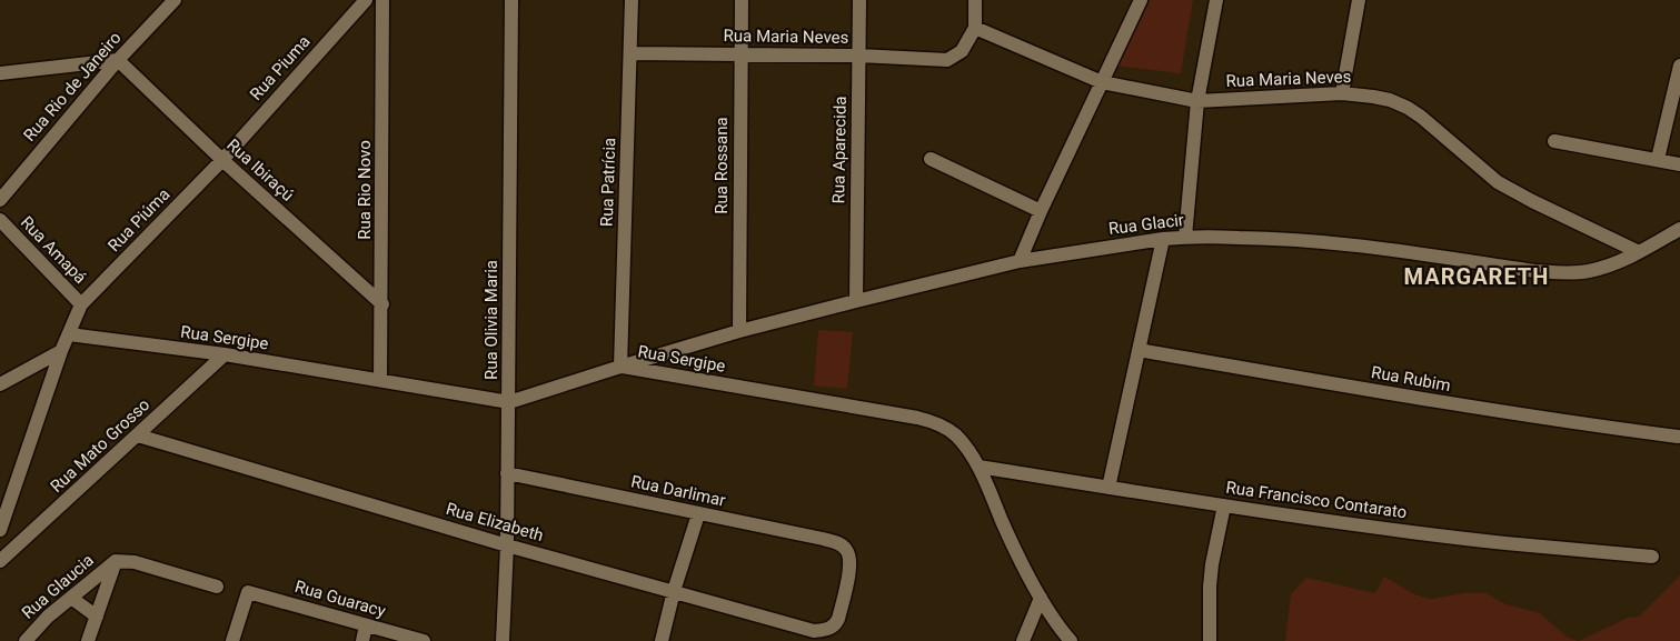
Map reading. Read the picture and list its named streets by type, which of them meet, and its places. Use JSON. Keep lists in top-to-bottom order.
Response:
{
  "streets": {
    "street": [
      "Rua Maria Neves",
      "Rua Piuma",
      "Rua Rio de Janeiro",
      "Rua Aparecida",
      "Rua Rossana",
      "Rua Ibiraçú",
      "Rua Patrícia",
      "Rua Rio Novo",
      "Rua Piúma",
      "Rua Glacir",
      "Rua Amapá",
      "Rua Olivia Maria",
      "Rua Sergipe",
      "Rua Rubim",
      "Rua Mato Grosso",
      "Rua Darlimar",
      "Rua Francisco Contarato",
      "Rua Elizabeth",
      "Rua Glaucia",
      "Rua Guaracy"
    ]
  },
  "crossings": [
    ["Rua Maria Neves", "Rua Aparecida"],
    ["Rua Maria Neves", "Rua Rossana"],
    ["Rua Maria Neves", "Rua Patrícia"],
    ["Rua Maria Neves", "Rua Glacir"],
    ["Rua Piuma", "Rua Ibiraçú"],
    ["Rua Piuma", "Rua Piúma"],
    ["Rua Rio de Janeiro", "Rua Ibiraçú"],
    ["Rua Aparecida", "Rua Glacir"],
    ["Rua Rossana", "Rua Glacir"],
    ["Rua Ibiraçú", "Rua Rio Novo"],
    ["Rua Ibiraçú", "Rua Piúma"],
    ["Rua Patrícia", "Rua Glacir"],
    ["Rua Patrícia", "Rua Sergipe"],
    ["Rua Rio Novo", "Rua Sergipe"],
    ["Rua Piúma", "Rua Amapá"],
    ["Rua Glacir", "Rua Sergipe"],
    ["Rua Olivia Maria", "Rua Sergipe"],
    ["Rua Olivia Maria", "Rua Darlimar"],
    ["Rua Olivia Maria", "Rua Elizabeth"],
    ["Rua Sergipe", "Rua Mato Grosso"],
    ["Rua Sergipe", "Rua Francisco Contarato"],
    ["Rua Mato Grosso", "Rua Elizabeth"],
    ["Rua Darlimar", "Rua Elizabeth"]
  ],
  "districts": ["MARGARETH"]
}
